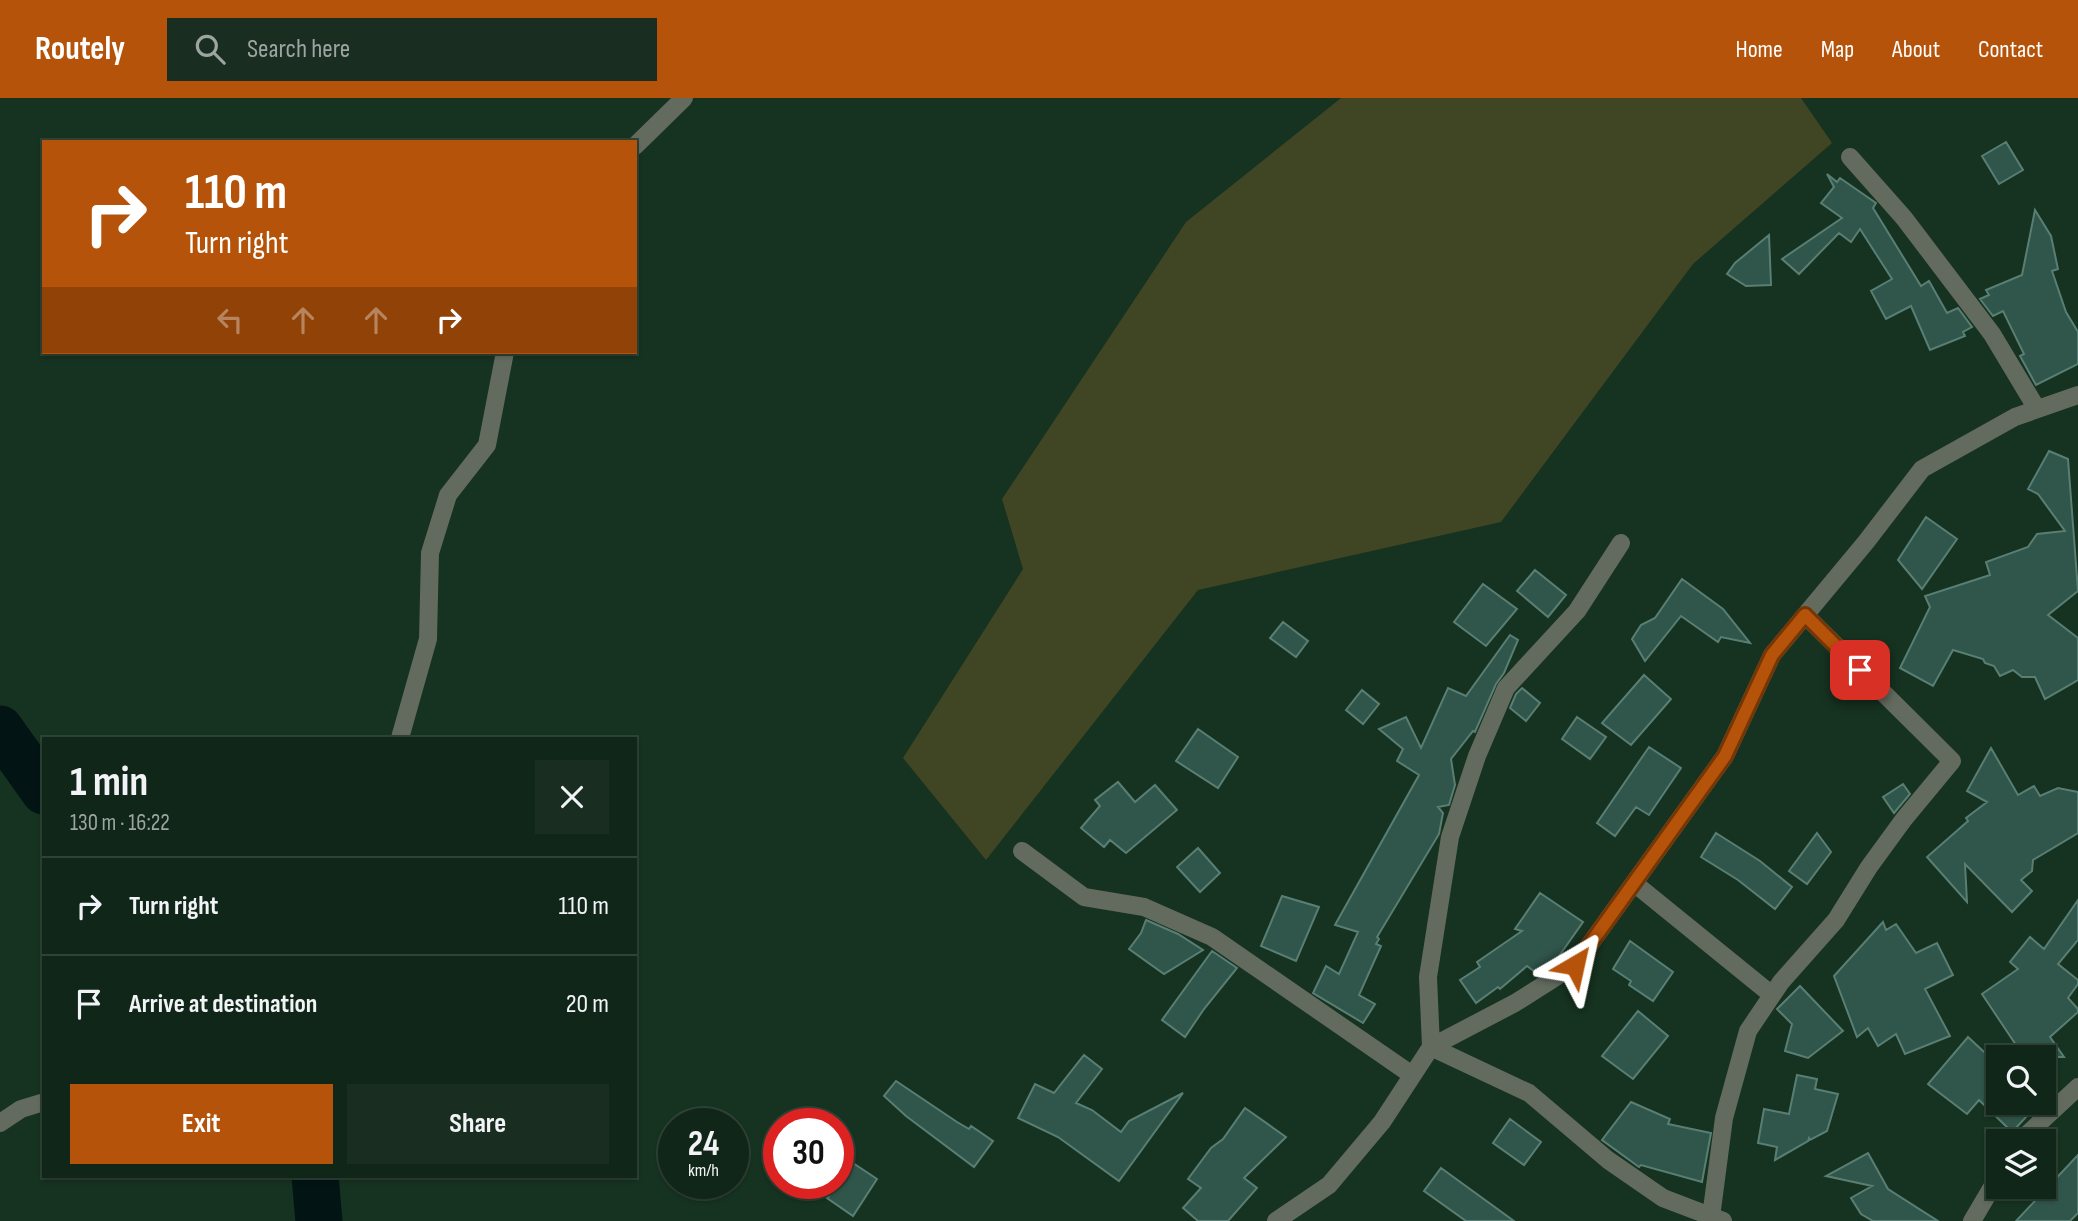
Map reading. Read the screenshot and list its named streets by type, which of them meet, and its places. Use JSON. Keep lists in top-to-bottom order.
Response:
{
  "page": {
    "header": "Routely",
    "search": "Search here",
    "nav": [
      "Home",
      "Map",
      "About",
      "Contact"
    ],
    "turn": ["110 m", "Turn right"],
    "heading": ["1 min", "130 m · 16:22"],
    "list": [
      {
        "name": "Turn right",
        "value": "110 m"
      },
      {
        "name": "Arrive at destination",
        "value": "20 m"
      }
    ],
    "buttons": ["Exit", "Share"],
    "speed": "24 km/h",
    "limit": "30"
  }
}
